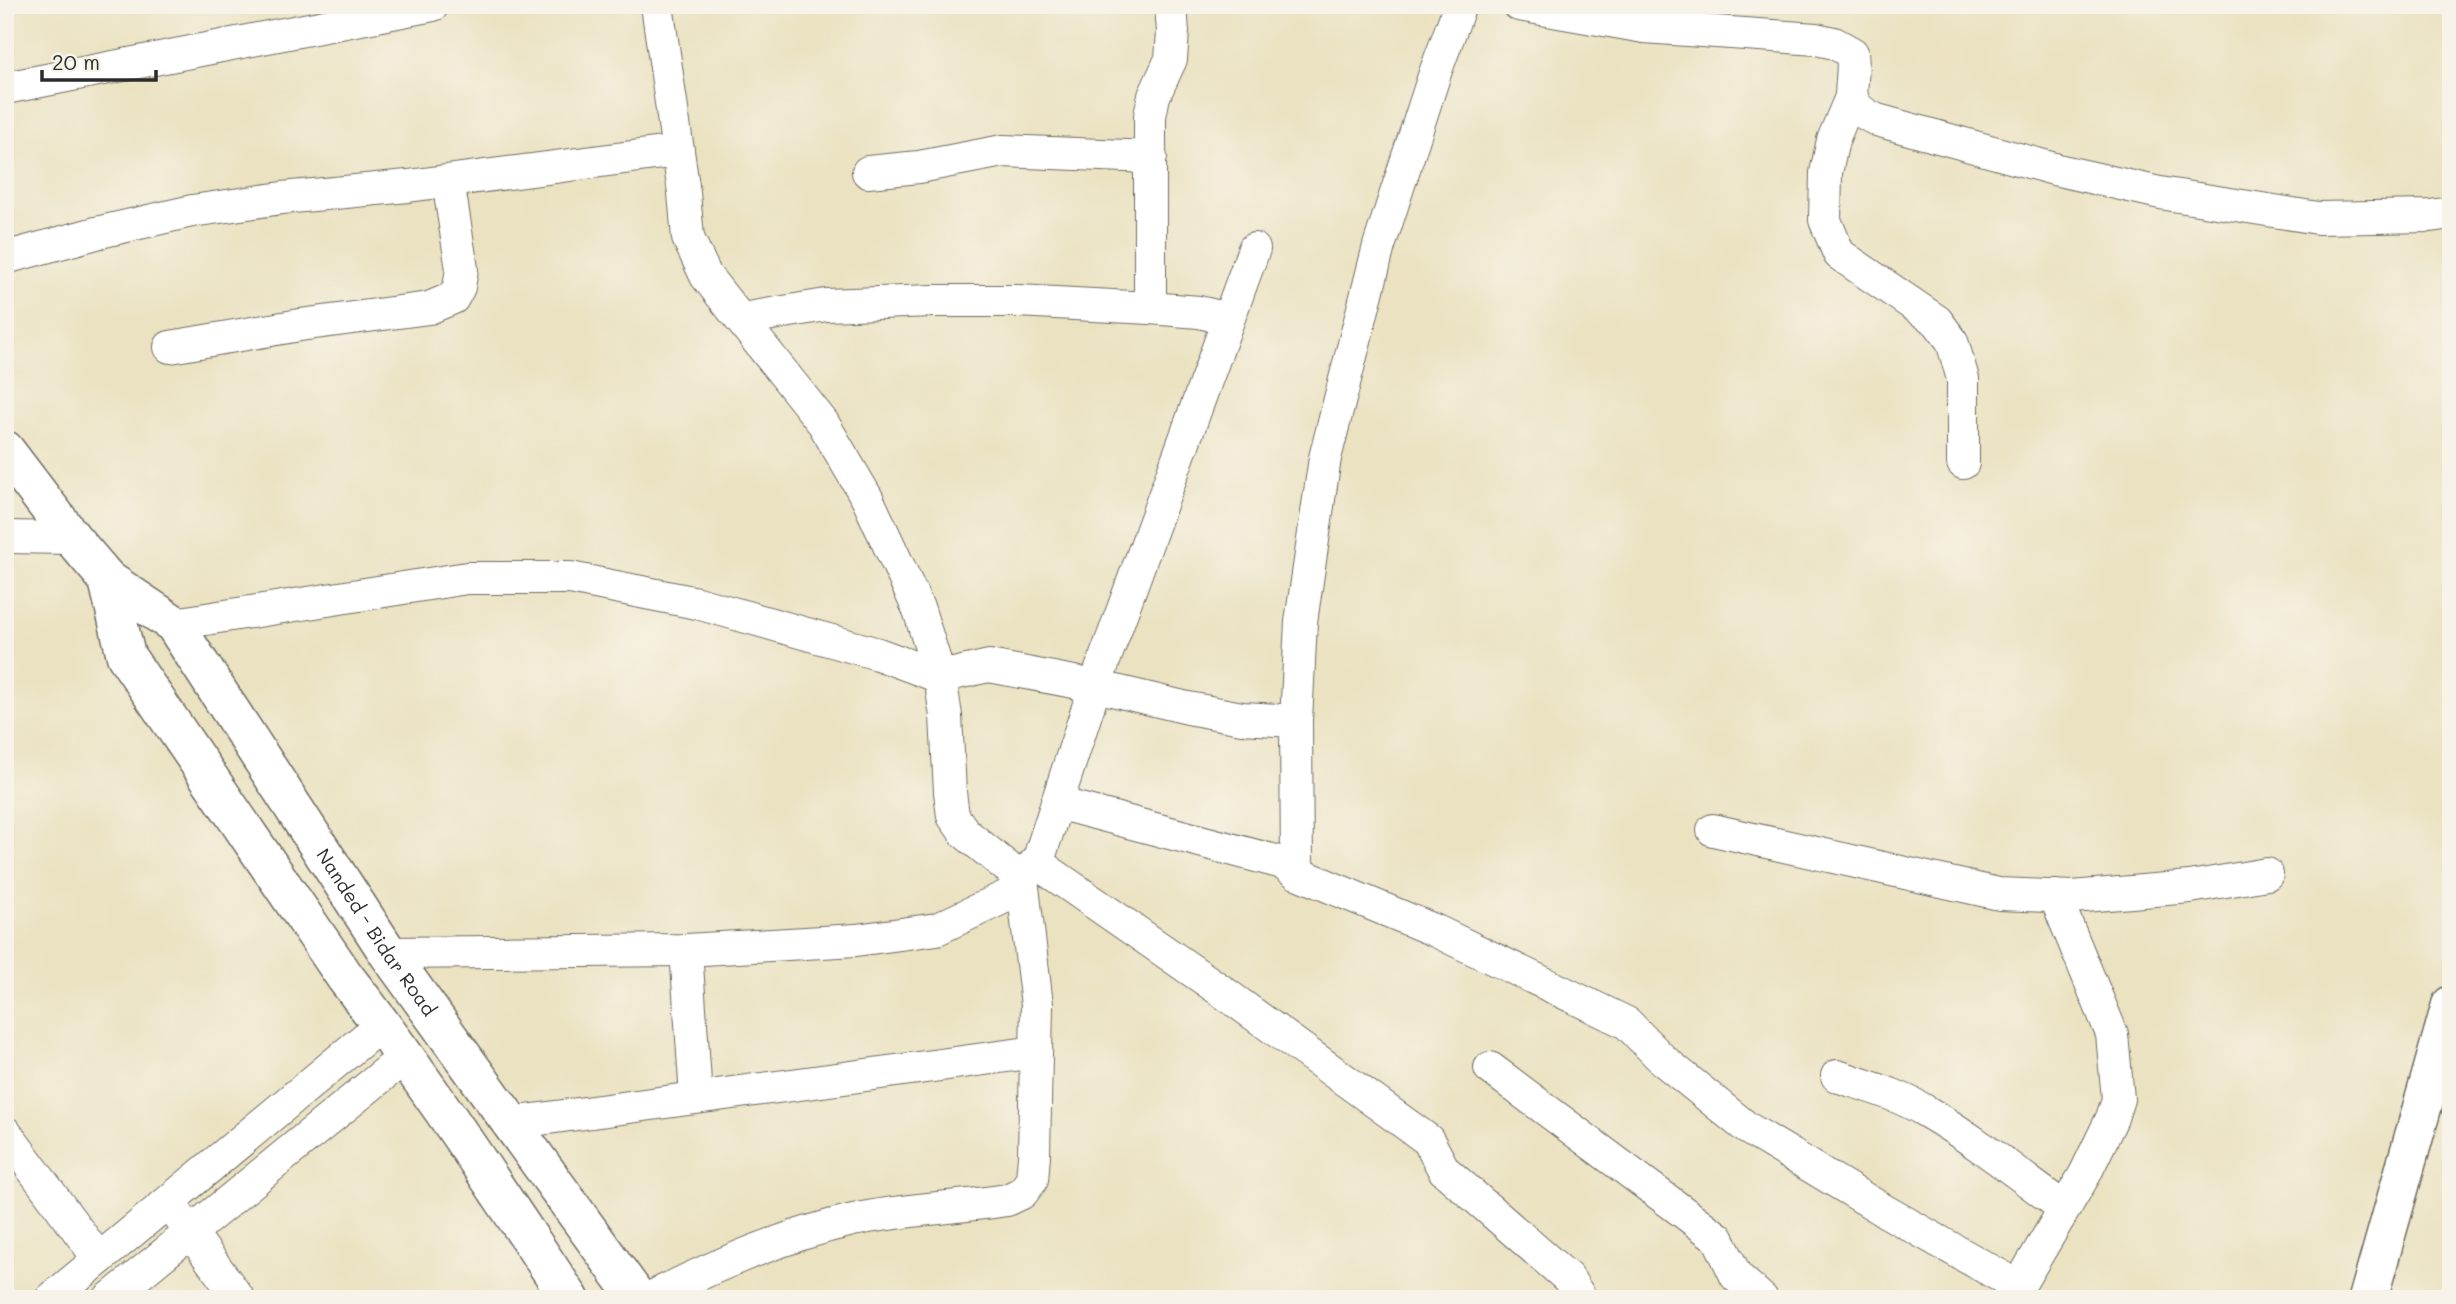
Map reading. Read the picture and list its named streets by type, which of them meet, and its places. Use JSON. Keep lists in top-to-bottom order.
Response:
{
  "streets": {
    "main road": ["Nanded - Bidar Road"]
  },
  "scale_bar": "20 m"
}
